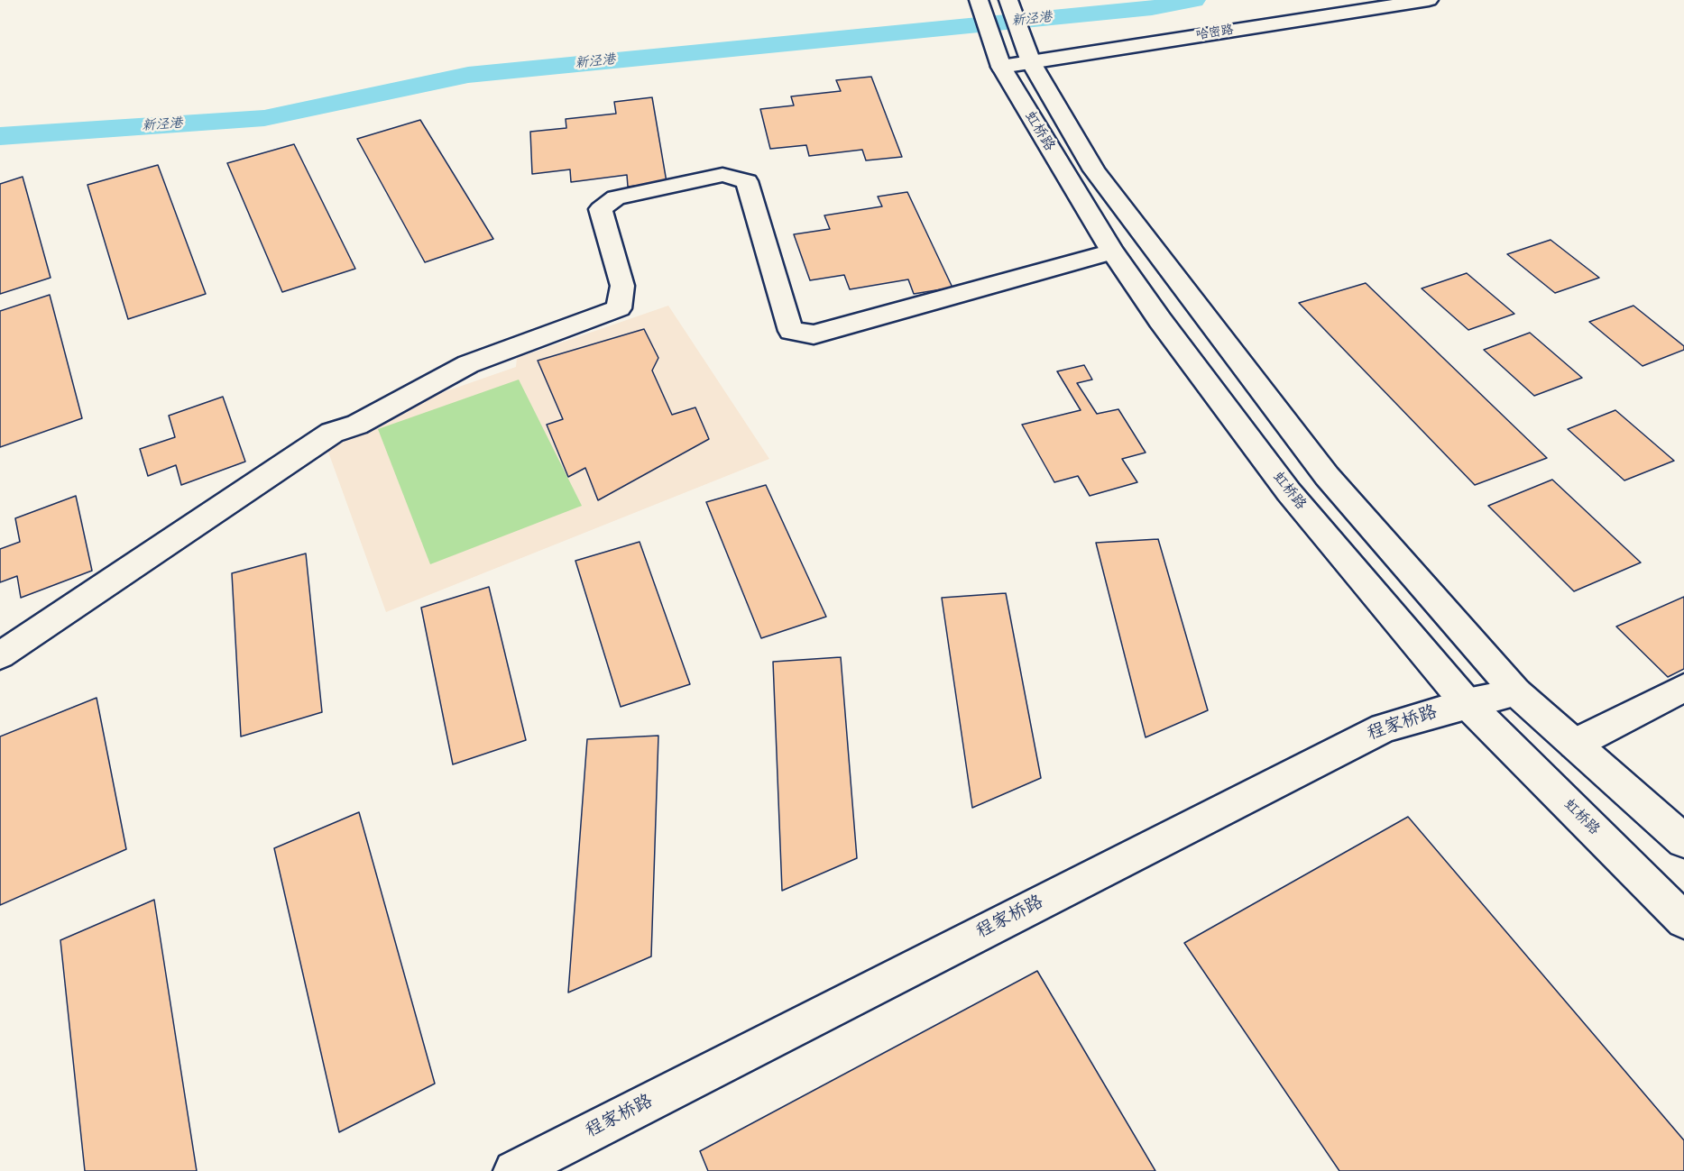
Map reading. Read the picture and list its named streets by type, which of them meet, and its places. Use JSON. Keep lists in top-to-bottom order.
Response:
{
  "streets": {
    "street": ["哈密路", "虹桥路", "程家桥路"]
  },
  "crossings": [
    ["哈密路", "虹桥路"],
    ["虹桥路", "程家桥路"]
  ],
  "water": ["新泾港"]
}
